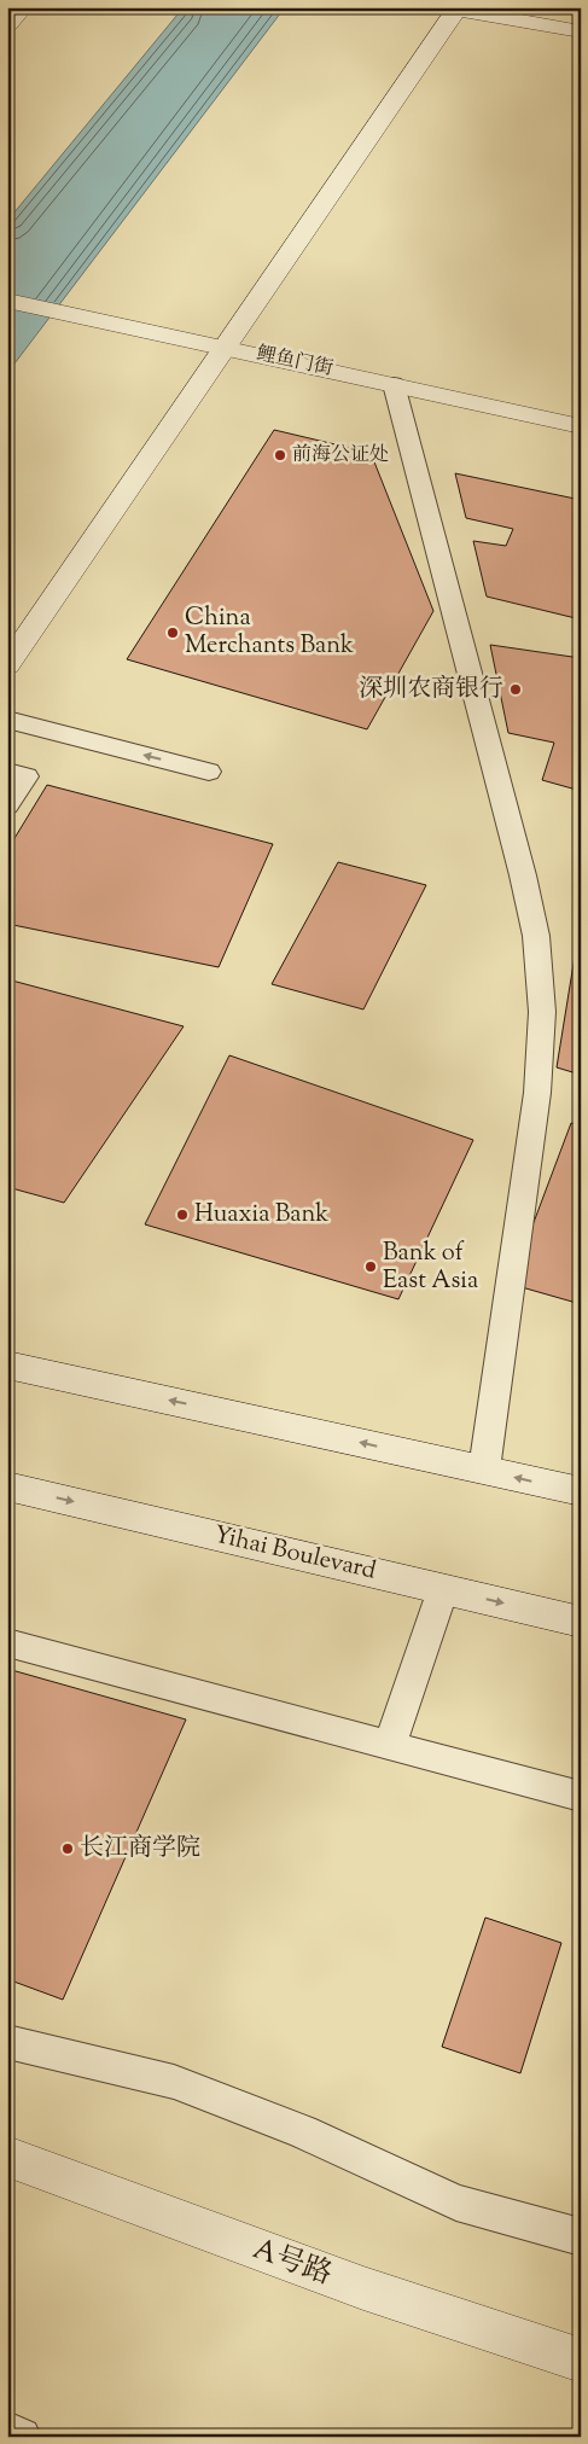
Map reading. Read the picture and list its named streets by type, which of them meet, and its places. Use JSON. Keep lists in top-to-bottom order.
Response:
{
  "streets": {
    "street": ["鲤鱼门街", "Yihai Boulevard", "A号路"]
  },
  "places": [
    "前海公证处",
    "China Merchants Bank",
    "深圳农商银行",
    "Huaxia Bank",
    "Bank of East Asia",
    "长江商学院"
  ]
}
